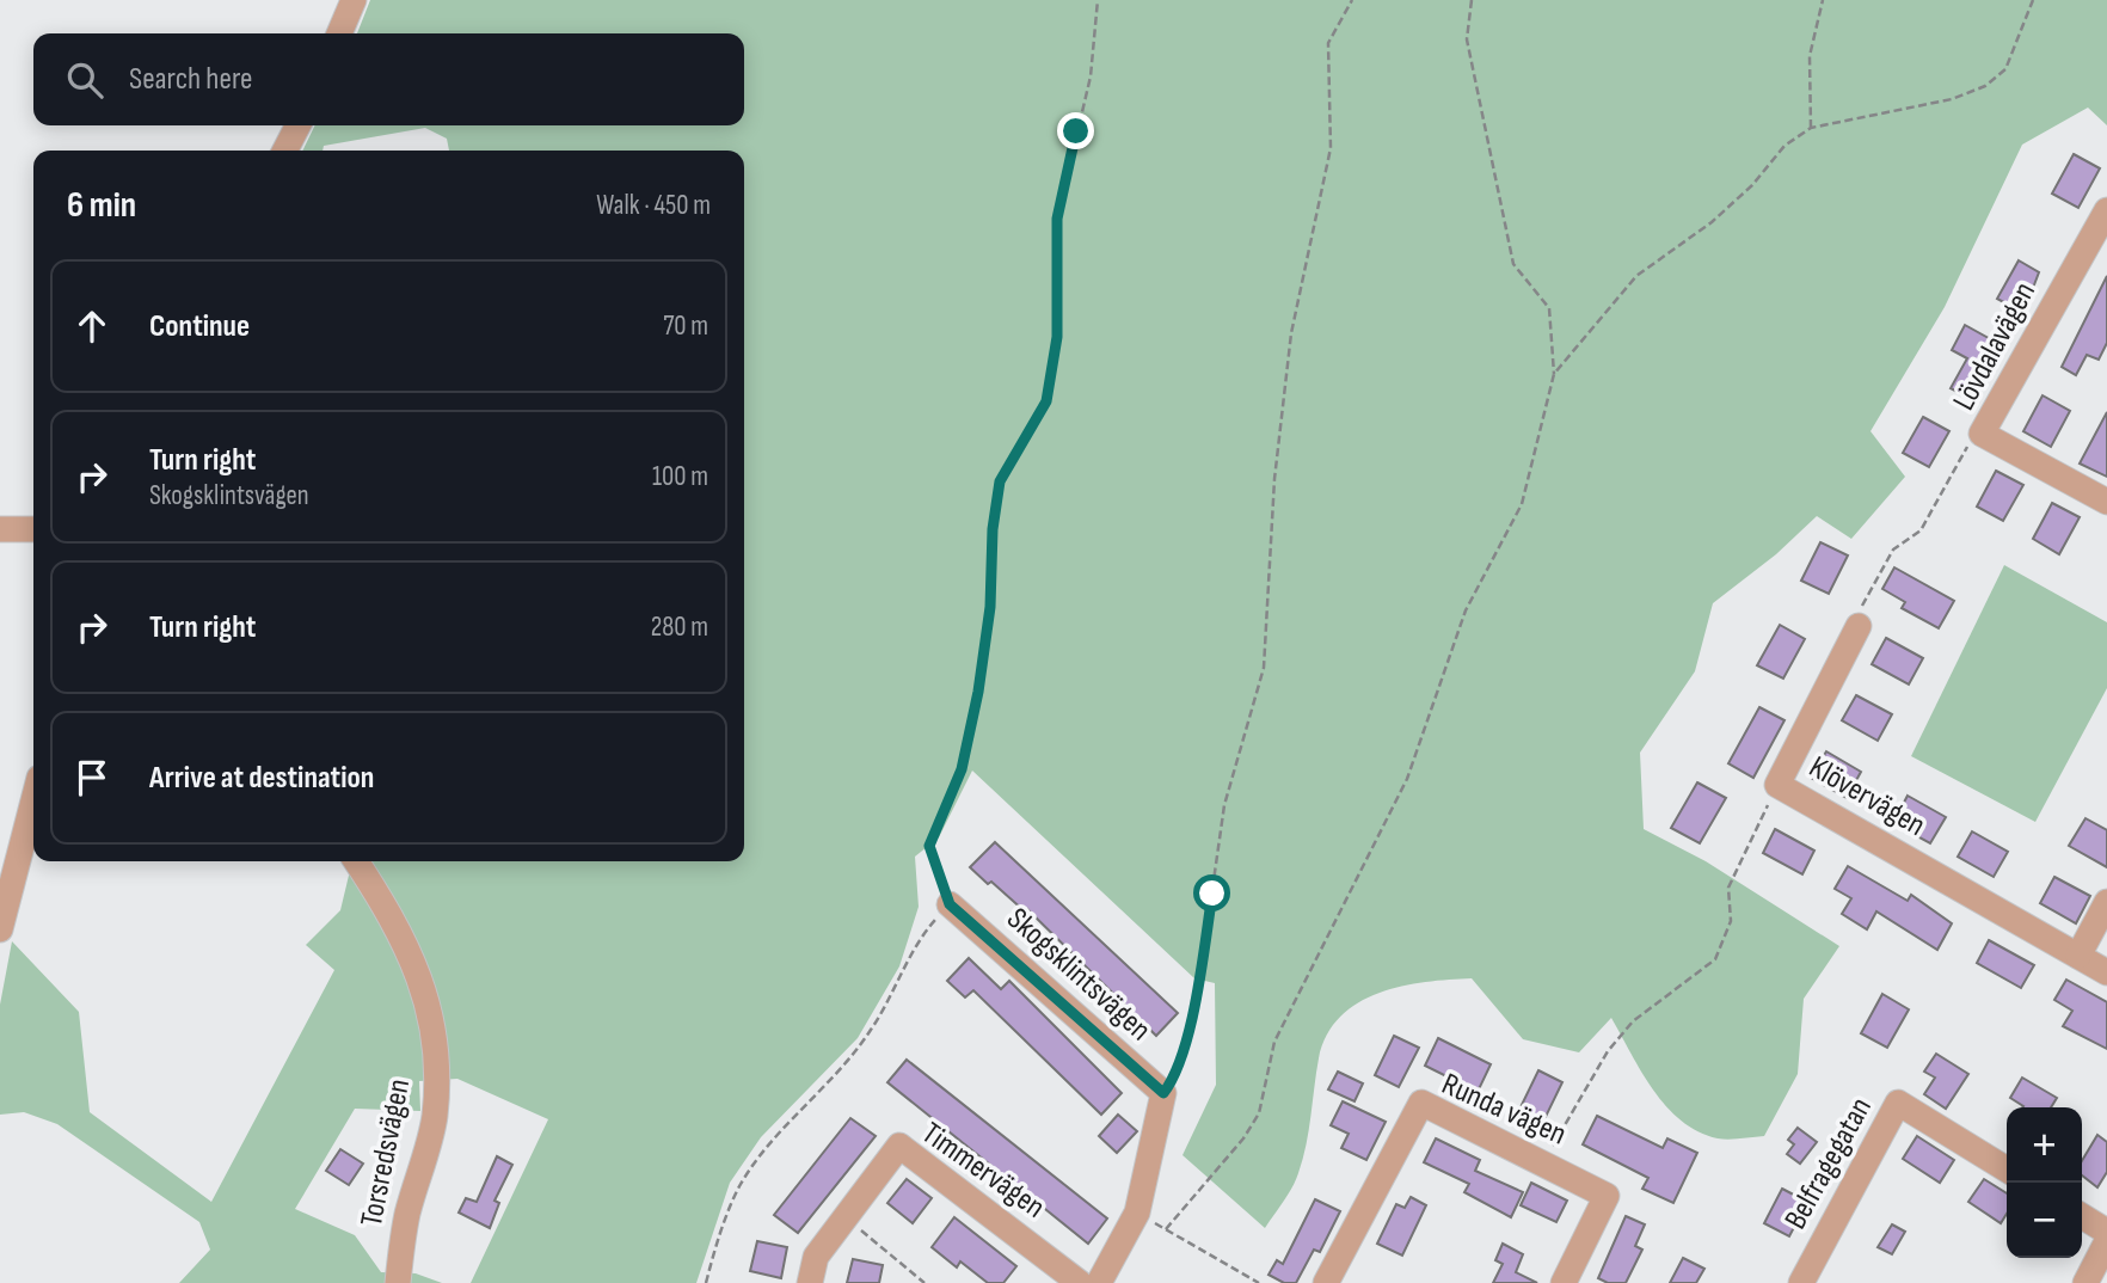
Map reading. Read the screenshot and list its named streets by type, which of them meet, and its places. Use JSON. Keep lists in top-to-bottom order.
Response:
{
  "streets": {
    "street": [
      "Lövdalavägen",
      "Klövervägen",
      "Skogsklintsvägen",
      "Runda vägen",
      "Torsredsvägen",
      "Belfragegatan",
      "Timmervägen"
    ]
  },
  "page": {
    "search": "Search here",
    "heading": ["6 min", "Walk · 450 m"],
    "list": [
      ["Continue", "70 m"],
      ["Turn right", "Skogsklintsvägen", "100 m"],
      ["Turn right", "280 m"],
      "Arrive at destination"
    ],
    "map_buttons": ["+", "−"]
  }
}
